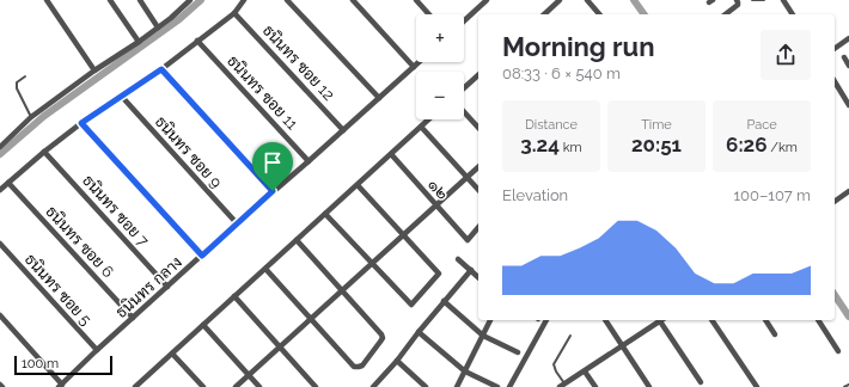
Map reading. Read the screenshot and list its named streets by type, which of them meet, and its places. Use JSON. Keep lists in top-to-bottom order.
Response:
{
  "streets": {
    "street": [
      "ธนินทร ซอย 12",
      "ธนินทร ซอย 11",
      "ธนินทร ซอย 9",
      "๑๒",
      "ธนินทร ซอย 7",
      "ธนินทร ซอย 6",
      "ธนินทร กลาง",
      "ธนินทร ซอย 5"
    ]
  },
  "crossings": [
    ["ธนินทร ซอย 12", "ธนินทร กลาง"],
    ["ธนินทร ซอย 11", "ธนินทร กลาง"],
    ["ธนินทร ซอย 9", "ธนินทร กลาง"],
    ["ธนินทร ซอย 7", "ธนินทร กลาง"],
    ["ธนินทร ซอย 6", "ธนินทร กลาง"],
    ["ธนินทร กลาง", "ธนินทร ซอย 5"]
  ],
  "scale_bar": "100 m",
  "page": {
    "map_buttons": ["+", "−"],
    "heading": ["Morning run", "08:33 · 6 × 540 m"],
    "stats": [
      ["Distance", "3.24 km"],
      ["Time", "20:51"],
      ["Pace", "6:26 /km"]
    ],
    "chart": ["Elevation", "100–107 m"],
    "scale": "100 m"
  }
}
